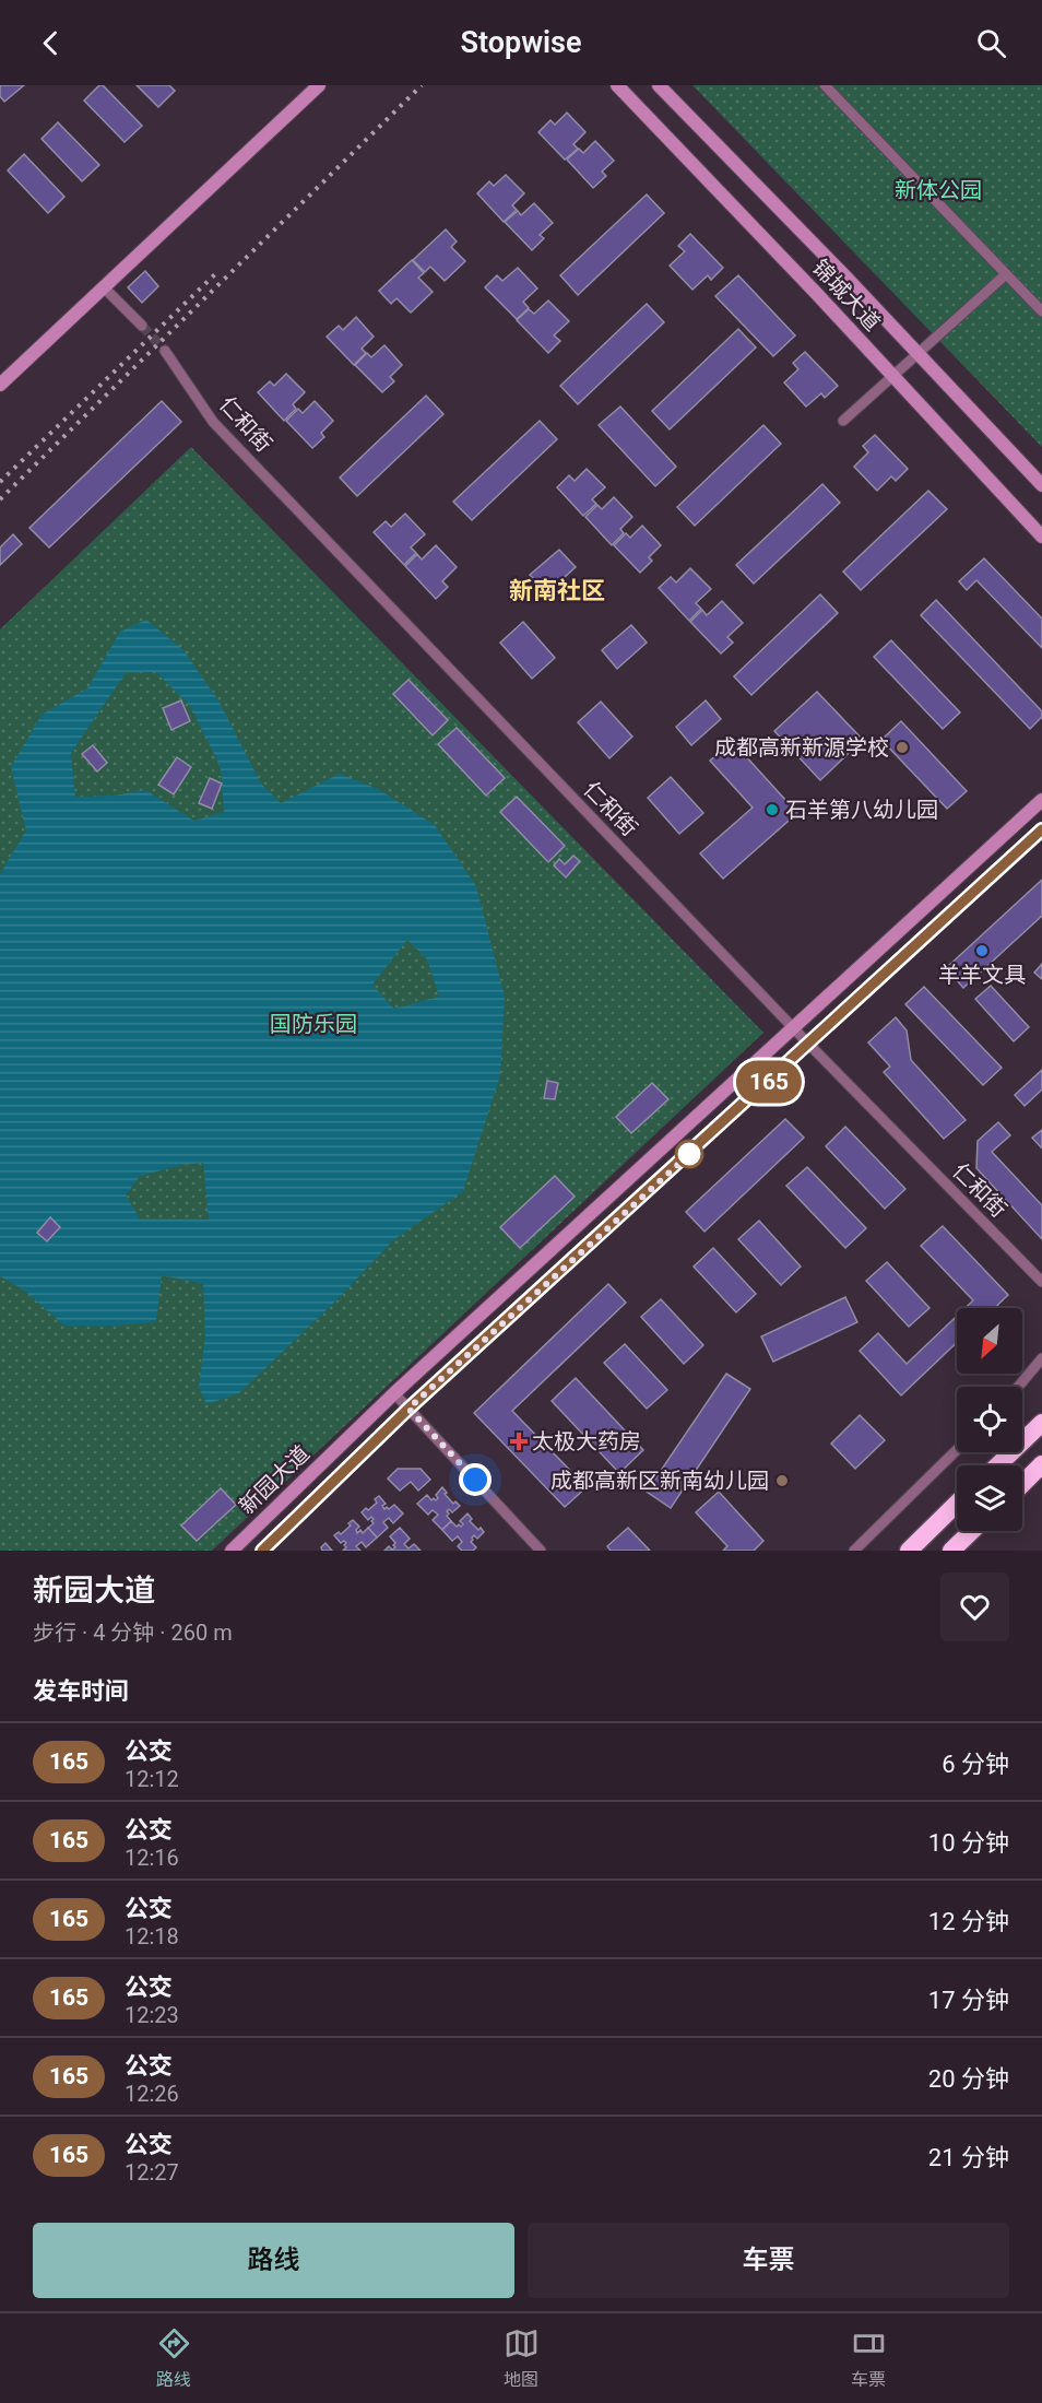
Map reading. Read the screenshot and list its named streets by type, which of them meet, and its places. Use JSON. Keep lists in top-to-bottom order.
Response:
{
  "streets": {
    "street": ["锦城大道", "仁和街", "新园大道"]
  },
  "crossings": [
    ["仁和街", "新园大道"]
  ],
  "districts": ["新南社区"],
  "parks": ["新体公园", "国防乐园"],
  "places": {
    "other": [
      "成都高新新源学校",
      "石羊第八幼儿园",
      "羊羊文具",
      "成都高新区新南幼儿园"
    ],
    "health": ["太极大药房"]
  },
  "lines": ["bus line 165"],
  "north": "bottom left",
  "page": {
    "header": "Stopwise",
    "on_map": "165",
    "heading": [
      ["新园大道", "步行 · 4 分钟 · 260 m"],
      "发车时间"
    ],
    "list": [
      {
        "mark": "165",
        "name": "公交",
        "note": "12:12",
        "value": "6 分钟"
      },
      {
        "mark": "165",
        "name": "公交",
        "note": "12:16",
        "value": "10 分钟"
      },
      {
        "mark": "165",
        "name": "公交",
        "note": "12:18",
        "value": "12 分钟"
      },
      {
        "mark": "165",
        "name": "公交",
        "note": "12:23",
        "value": "17 分钟"
      },
      {
        "mark": "165",
        "name": "公交",
        "note": "12:26",
        "value": "20 分钟"
      },
      {
        "mark": "165",
        "name": "公交",
        "note": "12:27",
        "value": "21 分钟"
      }
    ],
    "buttons": ["路线", "车票"],
    "tabs": ["路线", "地图", "车票"]
  }
}
